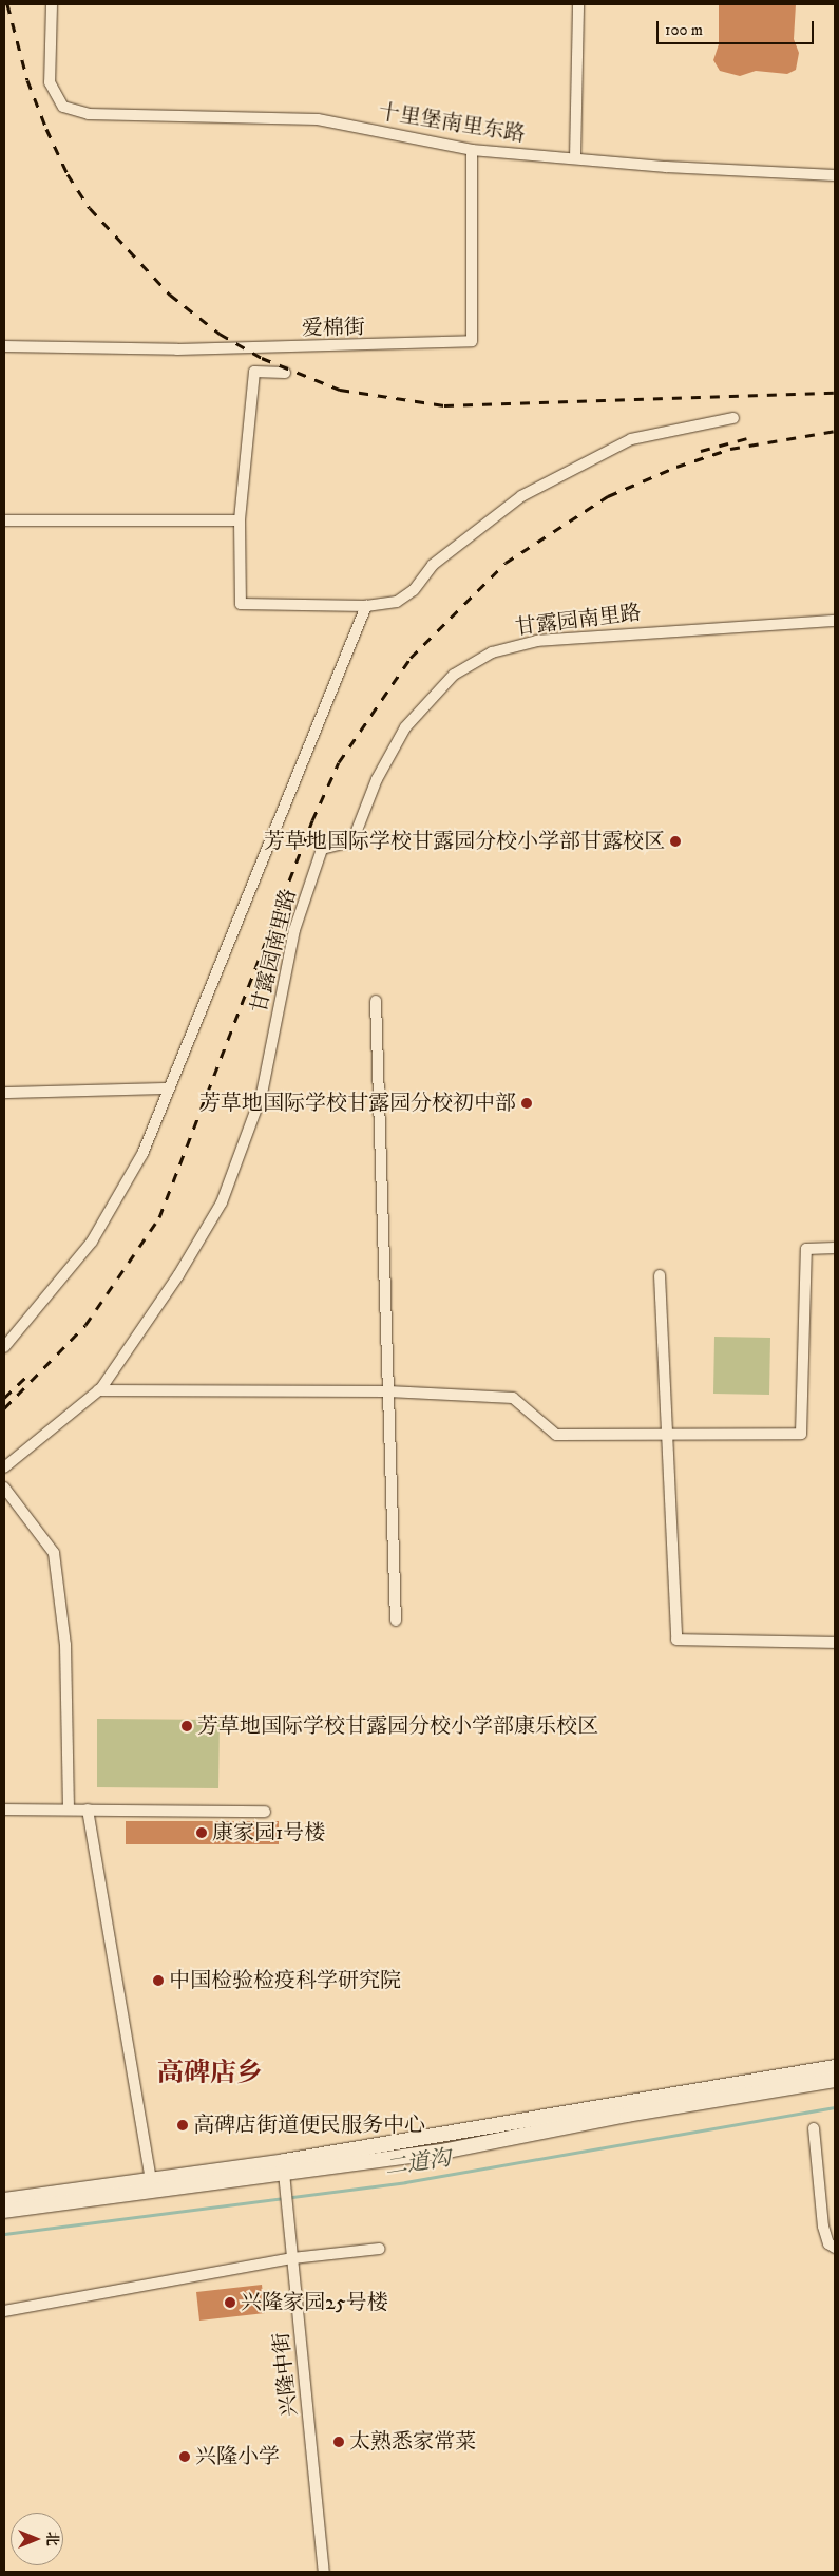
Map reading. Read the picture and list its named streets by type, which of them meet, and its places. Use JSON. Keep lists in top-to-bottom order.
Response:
{
  "streets": {
    "street": [
      "十里堡南里东路",
      "爱棉街",
      "甘露园南里路",
      "兴隆中街"
    ]
  },
  "crossings": [
    ["十里堡南里东路", "爱棉街"]
  ],
  "districts": ["高碑店乡"],
  "water": ["二道沟"],
  "places": [
    "芳草地国际学校甘露园分校小学部甘露校区",
    "芳草地国际学校甘露园分校初中部",
    "芳草地国际学校甘露园分校小学部康乐校区",
    "康家园1号楼",
    "中国检验检疫科学研究院",
    "高碑店街道便民服务中心",
    "兴隆家园25号楼",
    "太熟悉家常菜",
    "兴隆小学"
  ],
  "scale_bar": "100 m",
  "north": "right"
}
